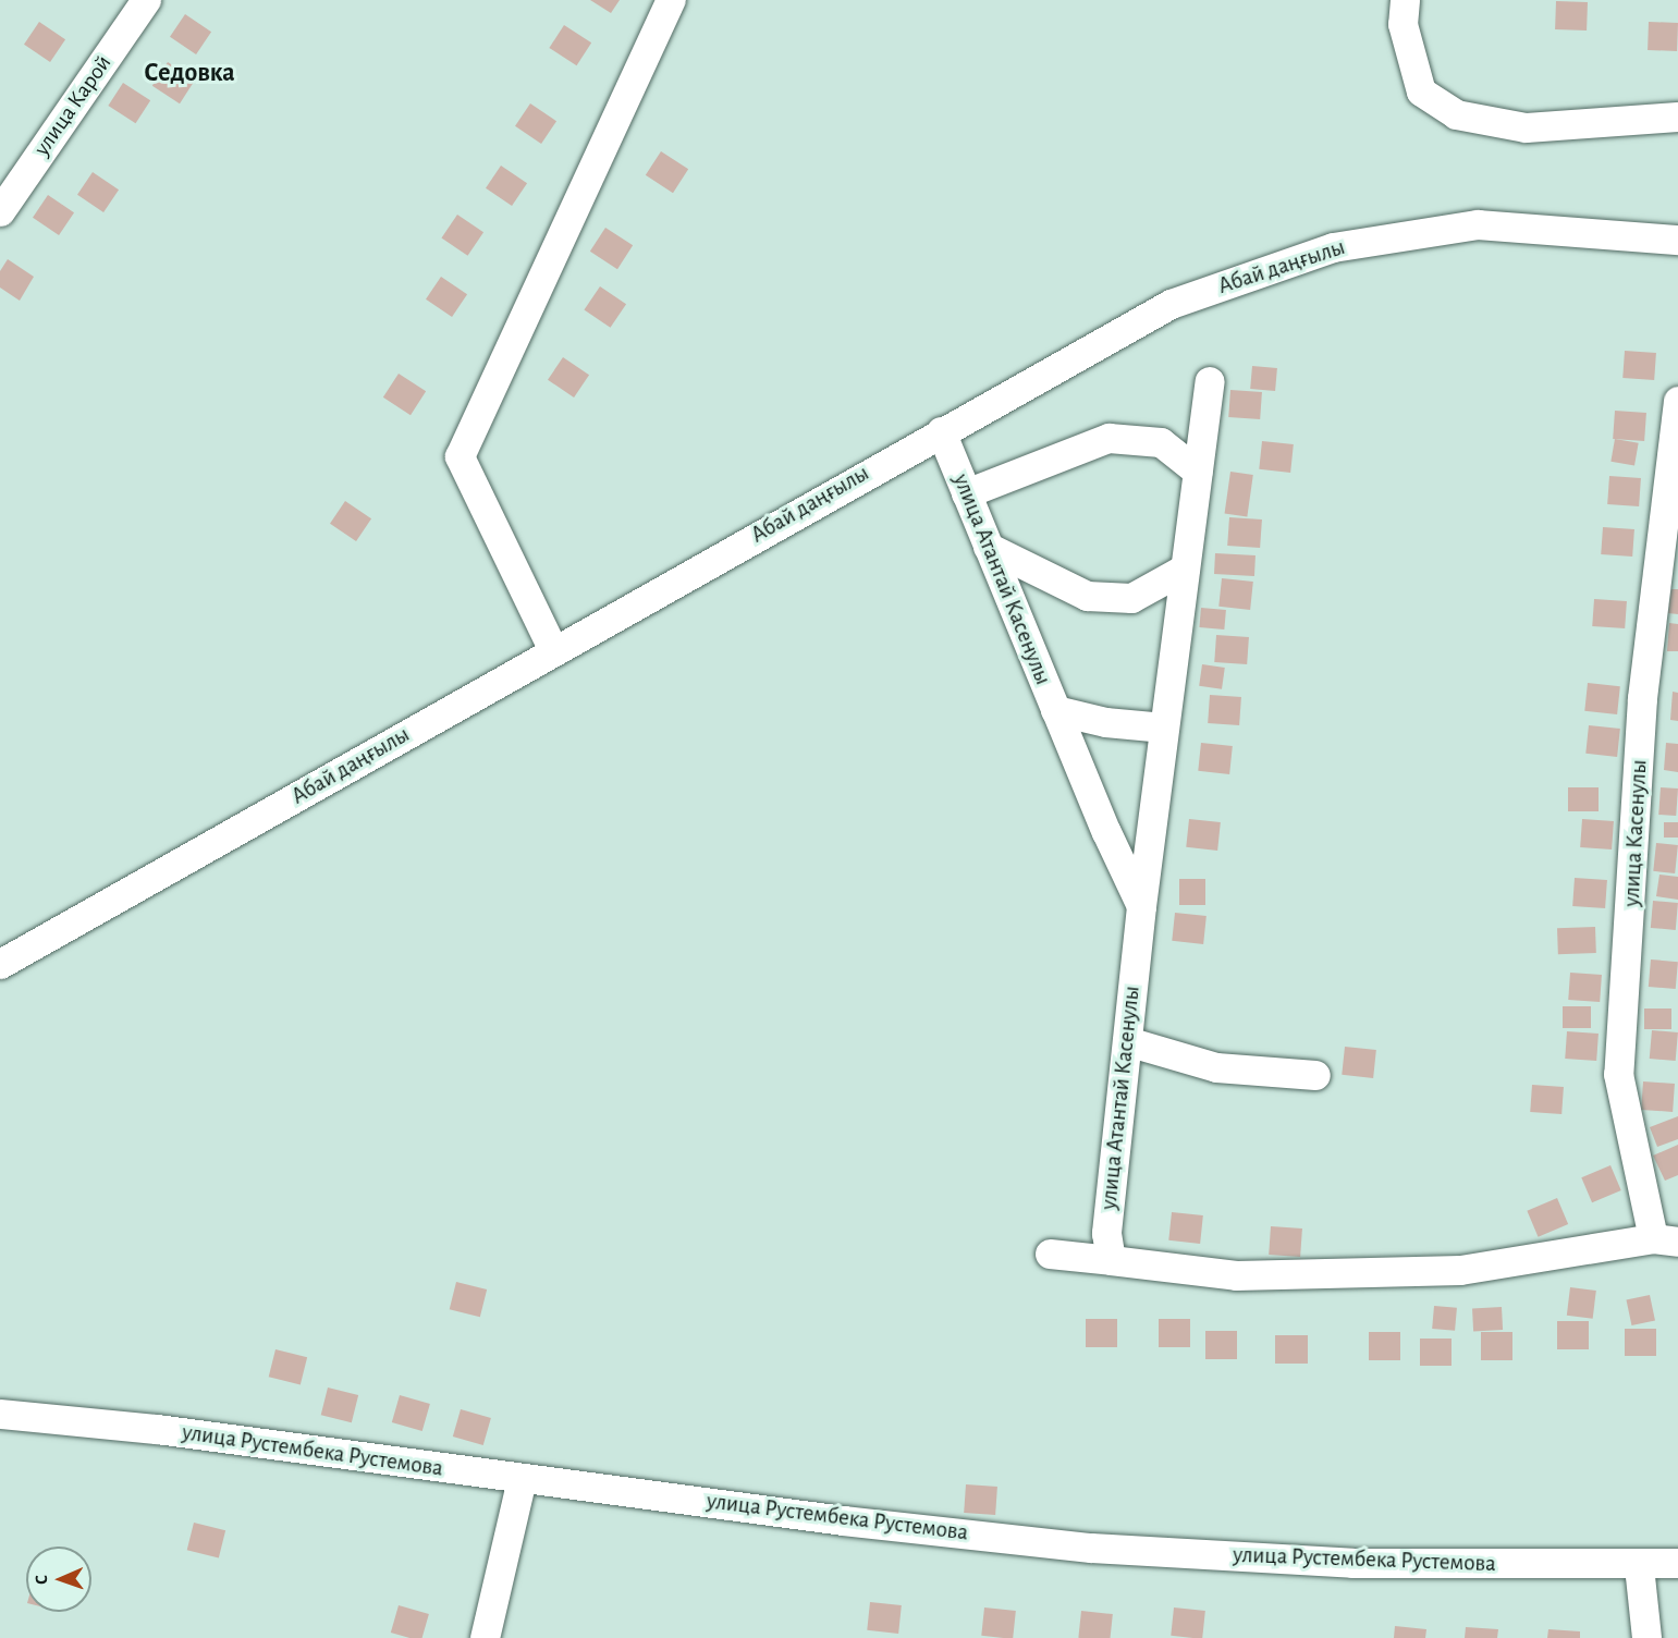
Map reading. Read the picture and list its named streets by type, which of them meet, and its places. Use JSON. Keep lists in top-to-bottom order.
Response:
{
  "streets": {
    "street": [
      "улица Карой",
      "Абай даңғылы",
      "улица Атантай Касенулы",
      "улица Касенулы",
      "улица Рустембека Рустемова"
    ]
  },
  "crossings": [
    ["Абай даңғылы", "улица Атантай Касенулы"]
  ],
  "districts": ["Седовка"],
  "north": "left"
}
